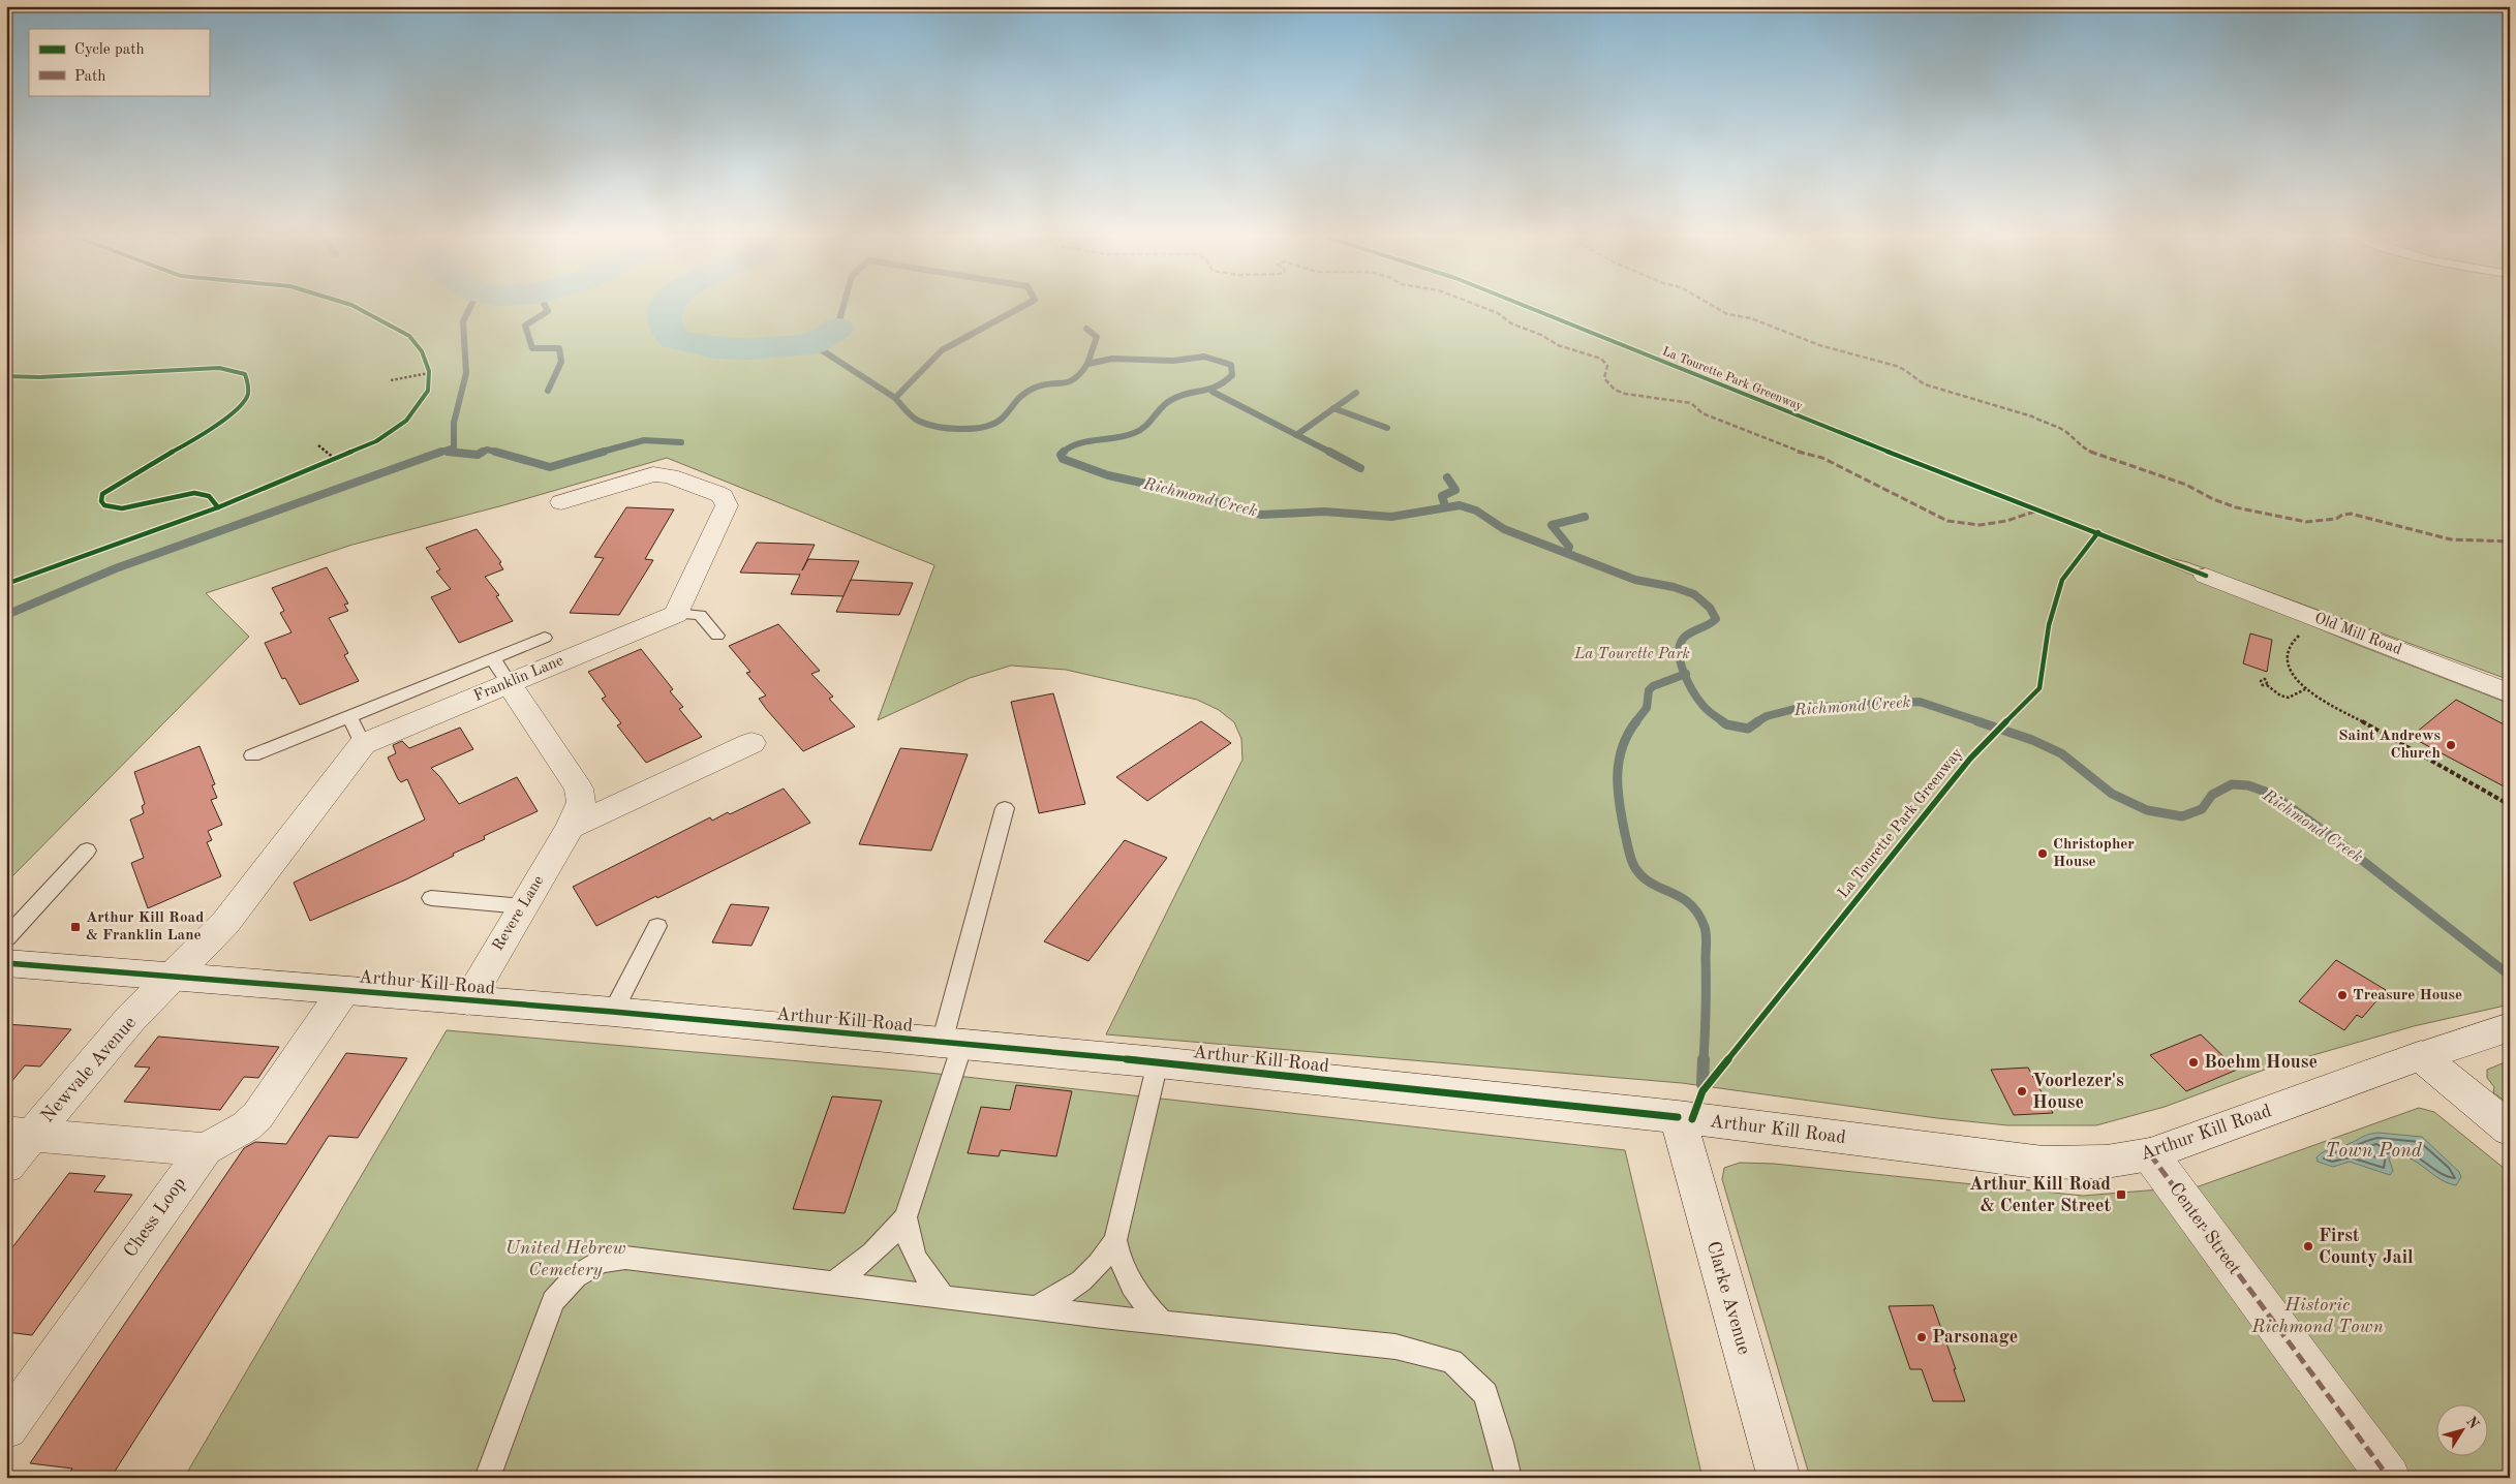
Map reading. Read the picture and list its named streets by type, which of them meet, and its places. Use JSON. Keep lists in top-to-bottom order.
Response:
{
  "streets": {
    "street": [
      "Old Mill Road",
      "Franklin Lane",
      "Revere Lane",
      "Arthur Kill Road",
      "Newvale Avenue",
      "Chess Loop",
      "Center Street",
      "Clarke Avenue"
    ],
    "cycle path": ["La Tourette Park Greenway"]
  },
  "crossings": [
    ["Franklin Lane", "Revere Lane"],
    ["Franklin Lane", "Arthur Kill Road"],
    ["Franklin Lane", "Newvale Avenue"],
    ["Revere Lane", "Arthur Kill Road"],
    ["Arthur Kill Road", "Newvale Avenue"],
    ["Arthur Kill Road", "Center Street"],
    ["Arthur Kill Road", "Clarke Avenue"]
  ],
  "water": ["Richmond Creek", "Town Pond"],
  "parks": ["La Tourette Park", "United Hebrew Cemetery", "Historic Richmond Town"],
  "places": {
    "other": [
      "Saint Andrews Church",
      "Christopher House",
      "Treasure House",
      "Boehm House",
      "Voorlezer's House",
      "First County Jail",
      "Parsonage"
    ],
    "transit": ["Arthur Kill Road & Franklin Lane", "Arthur Kill Road & Center Street"]
  },
  "legend": ["Cycle path", "Path"],
  "north": "top right"
}
